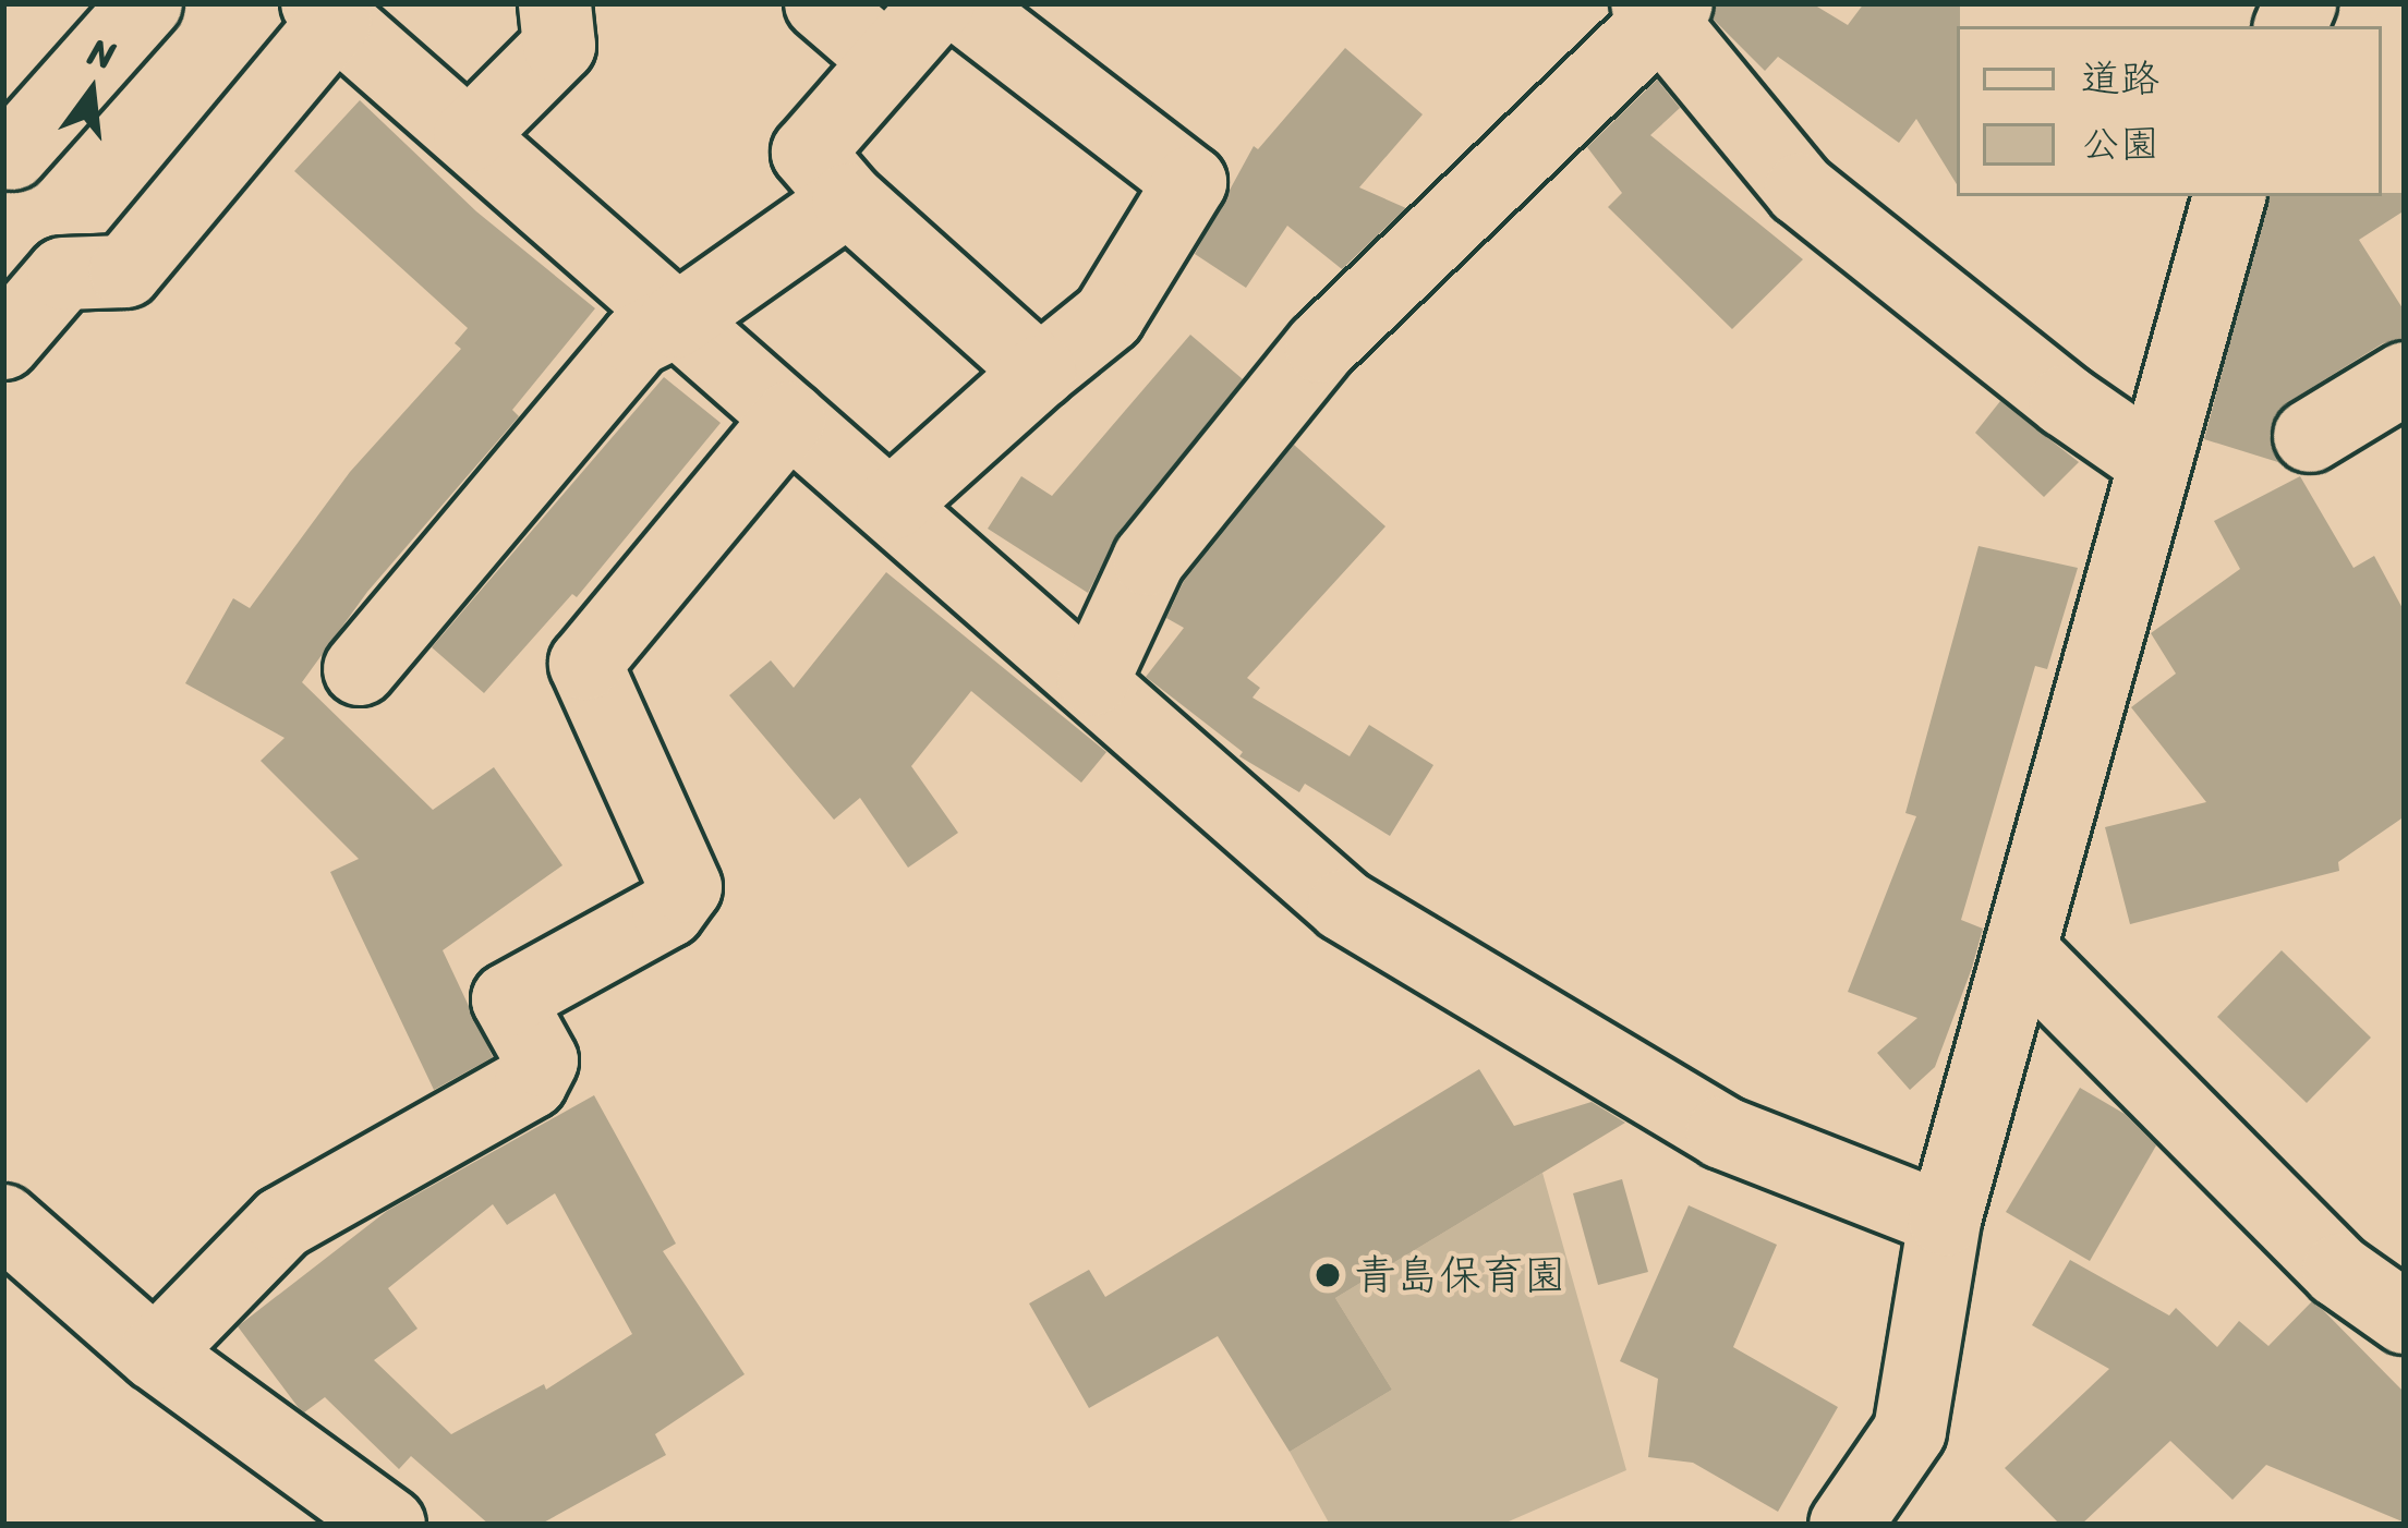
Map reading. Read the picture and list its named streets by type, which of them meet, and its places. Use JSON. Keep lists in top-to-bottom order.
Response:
{
  "places": ["青島保育園"],
  "legend": ["道路", "公園"],
  "north": "top"
}
